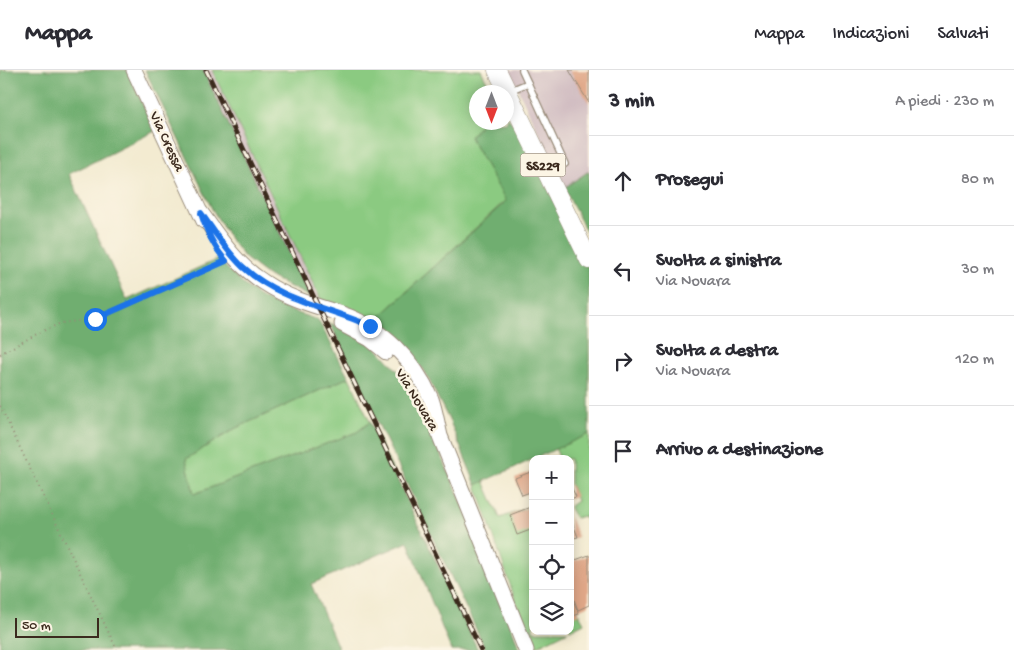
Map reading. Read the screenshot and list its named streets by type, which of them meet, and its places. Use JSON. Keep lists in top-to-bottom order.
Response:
{
  "streets": {
    "main road": ["Via Cressa", "SS229", "Via Novara"]
  },
  "crossings": [
    ["Via Cressa", "Via Novara"]
  ],
  "scale_bar": "50 m",
  "north": "bottom",
  "page": {
    "header": "Mappa",
    "nav": ["Mappa", "Indicazioni", "Salvati"],
    "heading": ["3 min", "A piedi · 230 m"],
    "list": [
      ["Prosegui", "80 m"],
      ["Svolta a sinistra", "Via Novara", "30 m"],
      ["Svolta a destra", "Via Novara", "120 m"],
      "Arrivo a destinazione"
    ],
    "map_buttons": ["+", "−"],
    "scale": "50 m"
  }
}
